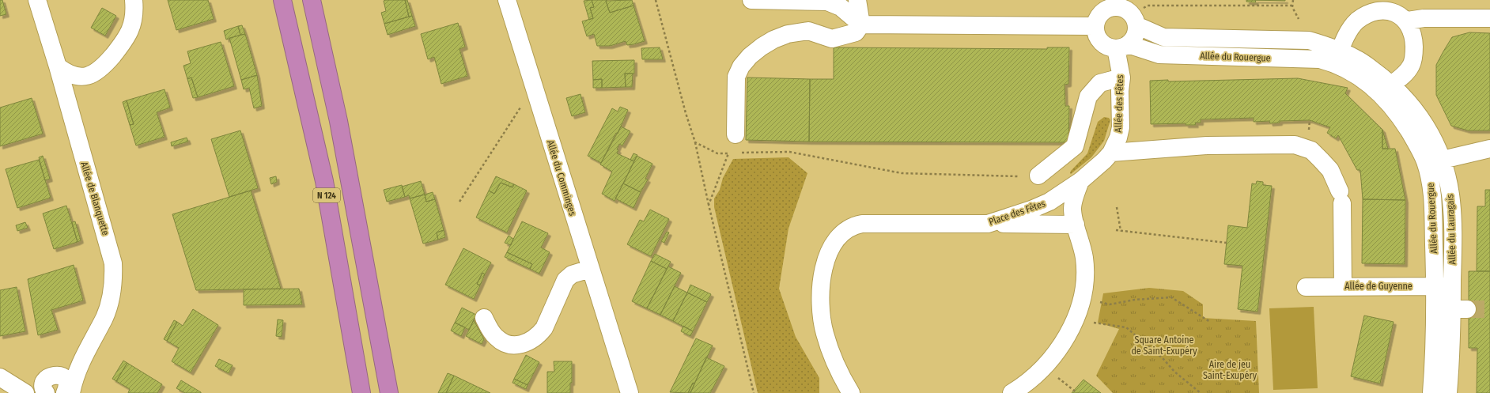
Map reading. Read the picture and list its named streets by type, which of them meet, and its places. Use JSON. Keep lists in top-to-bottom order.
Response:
{
  "streets": {
    "highway": ["N 124"],
    "street": [
      "Allée du Rouergue",
      "Allée des Fêtes",
      "Allée du Comminges",
      "Allée de Blanquette",
      "Place des Fêtes",
      "Allée du Lauragais",
      "Allée de Guyenne"
    ]
  },
  "crossings": [
    ["Allée du Rouergue", "Allée des Fêtes"],
    ["Allée du Rouergue", "Allée du Lauragais"],
    ["Allée du Rouergue", "Allée de Guyenne"],
    ["Allée des Fêtes", "Place des Fêtes"],
    ["Allée du Lauragais", "Allée de Guyenne"]
  ],
  "parks": ["Square Antoine de Saint-Exupéry", "Aire de jeu Saint-Exupéry"]
}
